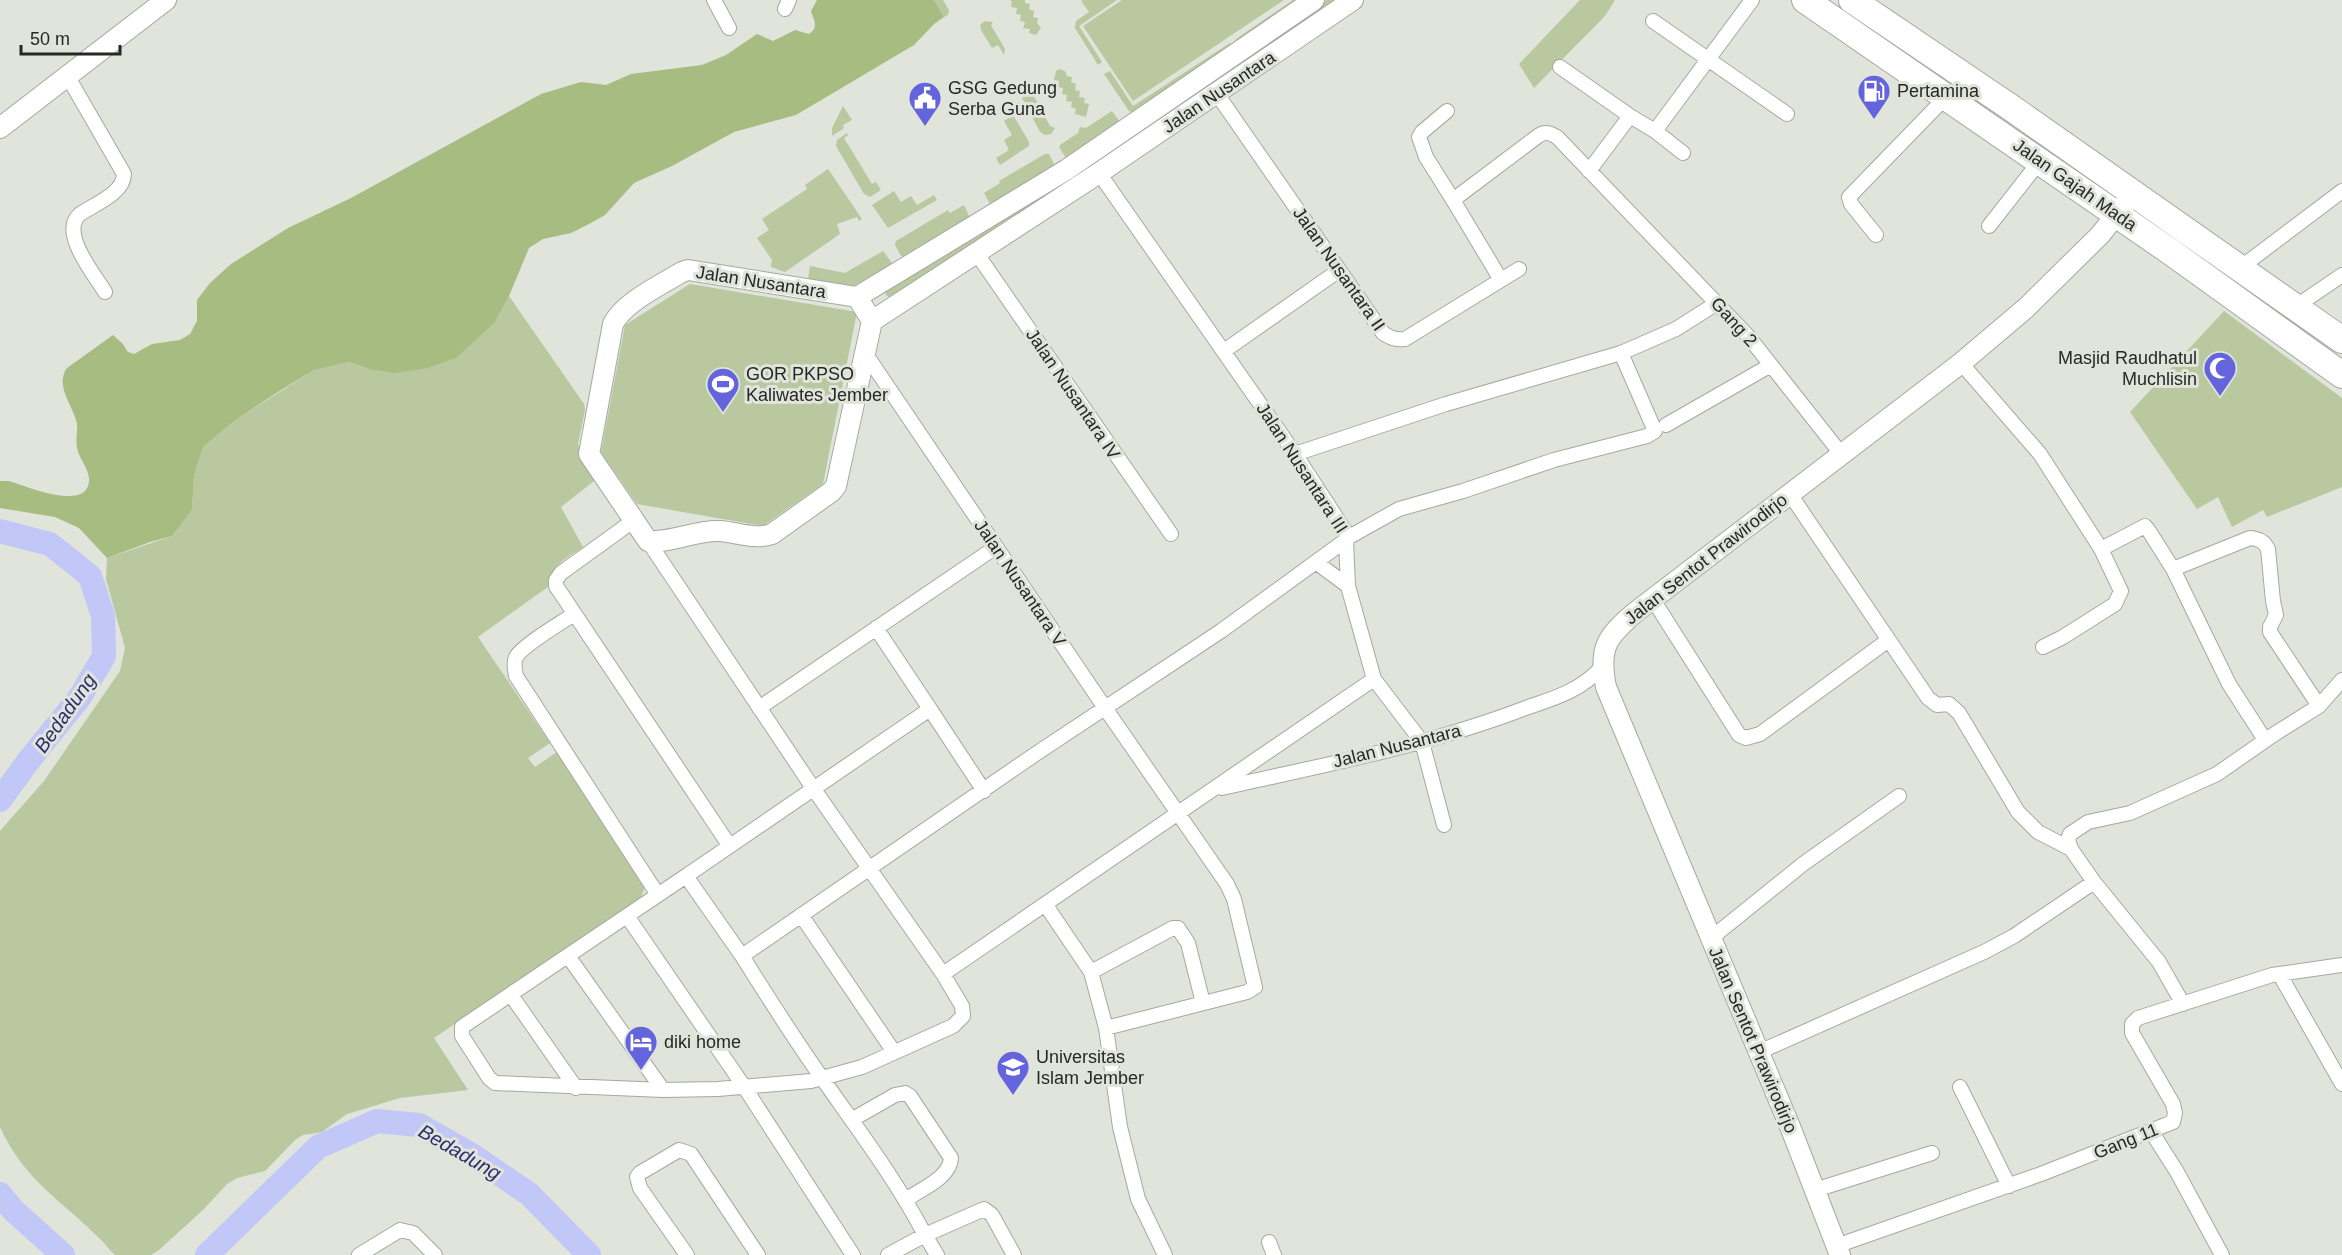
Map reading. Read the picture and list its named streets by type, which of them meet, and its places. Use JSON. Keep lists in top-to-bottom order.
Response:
{
  "streets": {
    "highway": ["Jalan Gajah Mada"],
    "street": [
      "Jalan Nusantara",
      "Jalan Nusantara II",
      "Gang 2",
      "Jalan Nusantara IV",
      "Jalan Nusantara III",
      "Jalan Sentot Prawirodirjo",
      "Jalan Nusantara V",
      "Gang 11"
    ]
  },
  "crossings": [
    ["Jalan Nusantara", "Jalan Nusantara II"],
    ["Jalan Nusantara", "Jalan Nusantara IV"],
    ["Jalan Nusantara", "Jalan Nusantara III"],
    ["Jalan Gajah Mada", "Jalan Sentot Prawirodirjo"],
    ["Gang 2", "Jalan Sentot Prawirodirjo"],
    ["Jalan Sentot Prawirodirjo", "Gang 11"]
  ],
  "water": ["Bedadung"],
  "places": {
    "fuel station": ["Pertamina"],
    "public building": ["GSG Gedung Serba Guna"],
    "mosque": ["Masjid Raudhatul Muchlisin"],
    "sports": ["GOR PKPSO Kaliwates Jember"],
    "hotel": ["diki home"],
    "school or university": ["Universitas Islam Jember"]
  },
  "scale_bar": "50 m"
}
